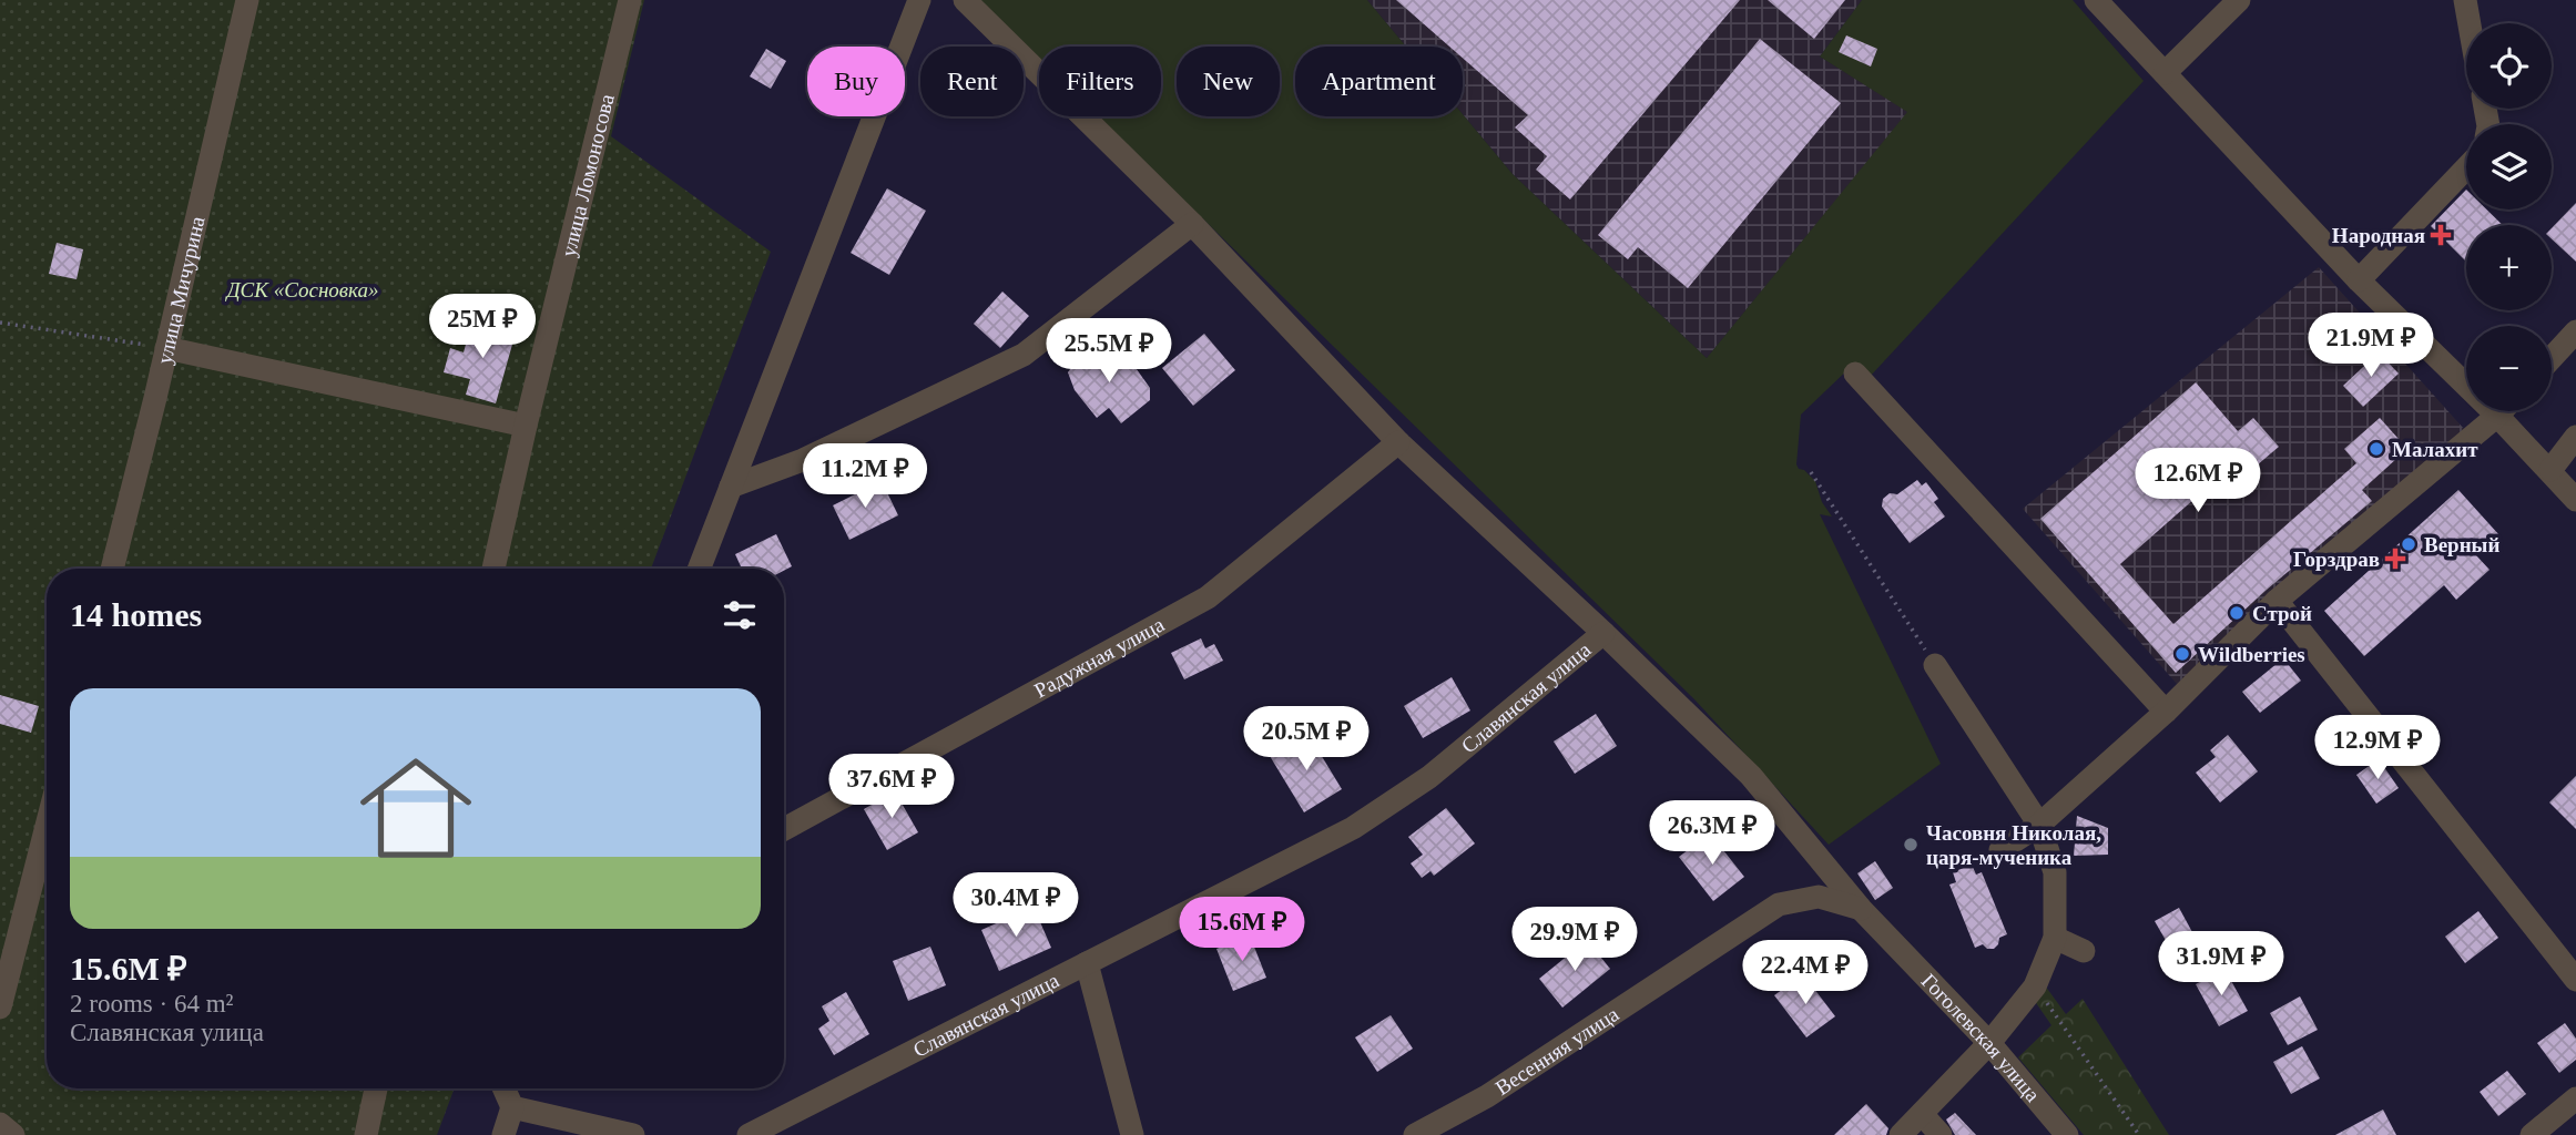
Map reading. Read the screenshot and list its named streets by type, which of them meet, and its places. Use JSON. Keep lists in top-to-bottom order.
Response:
{
  "streets": {
    "street": [
      "улица Ломоносова",
      "улица Мичурина",
      "Радужная улица",
      "Славянская улица",
      "Гоголевская улица",
      "Весенняя улица"
    ]
  },
  "crossings": [
    ["Радужная улица", "Гоголевская улица"],
    ["Славянская улица", "Гоголевская улица"],
    ["Гоголевская улица", "Весенняя улица"]
  ],
  "parks": ["ДСК «Сосновка»"],
  "places": {
    "health": ["Народная", "Горздрав"],
    "other": [
      "Малахит",
      "Верный",
      "Строй",
      "Wildberries",
      "Часовня Николая, царя-мученика"
    ]
  },
  "page": {
    "map_buttons": ["+", "−"],
    "chip": [
      "Buy",
      "Rent",
      "Filters",
      "New",
      "Apartment"
    ],
    "price": [
      "25M ₽",
      "21.9M ₽",
      "25.5M ₽",
      "11.2M ₽",
      "12.6M ₽",
      "20.5M ₽",
      "12.9M ₽",
      "37.6M ₽",
      "26.3M ₽",
      "30.4M ₽",
      "15.6M ₽",
      "29.9M ₽",
      "31.9M ₽",
      "22.4M ₽"
    ],
    "heading": "14 homes",
    "list": [
      {
        "name": "15.6M ₽",
        "note": "2 rooms · 64 m² · Славянская улица"
      }
    ]
  }
}
